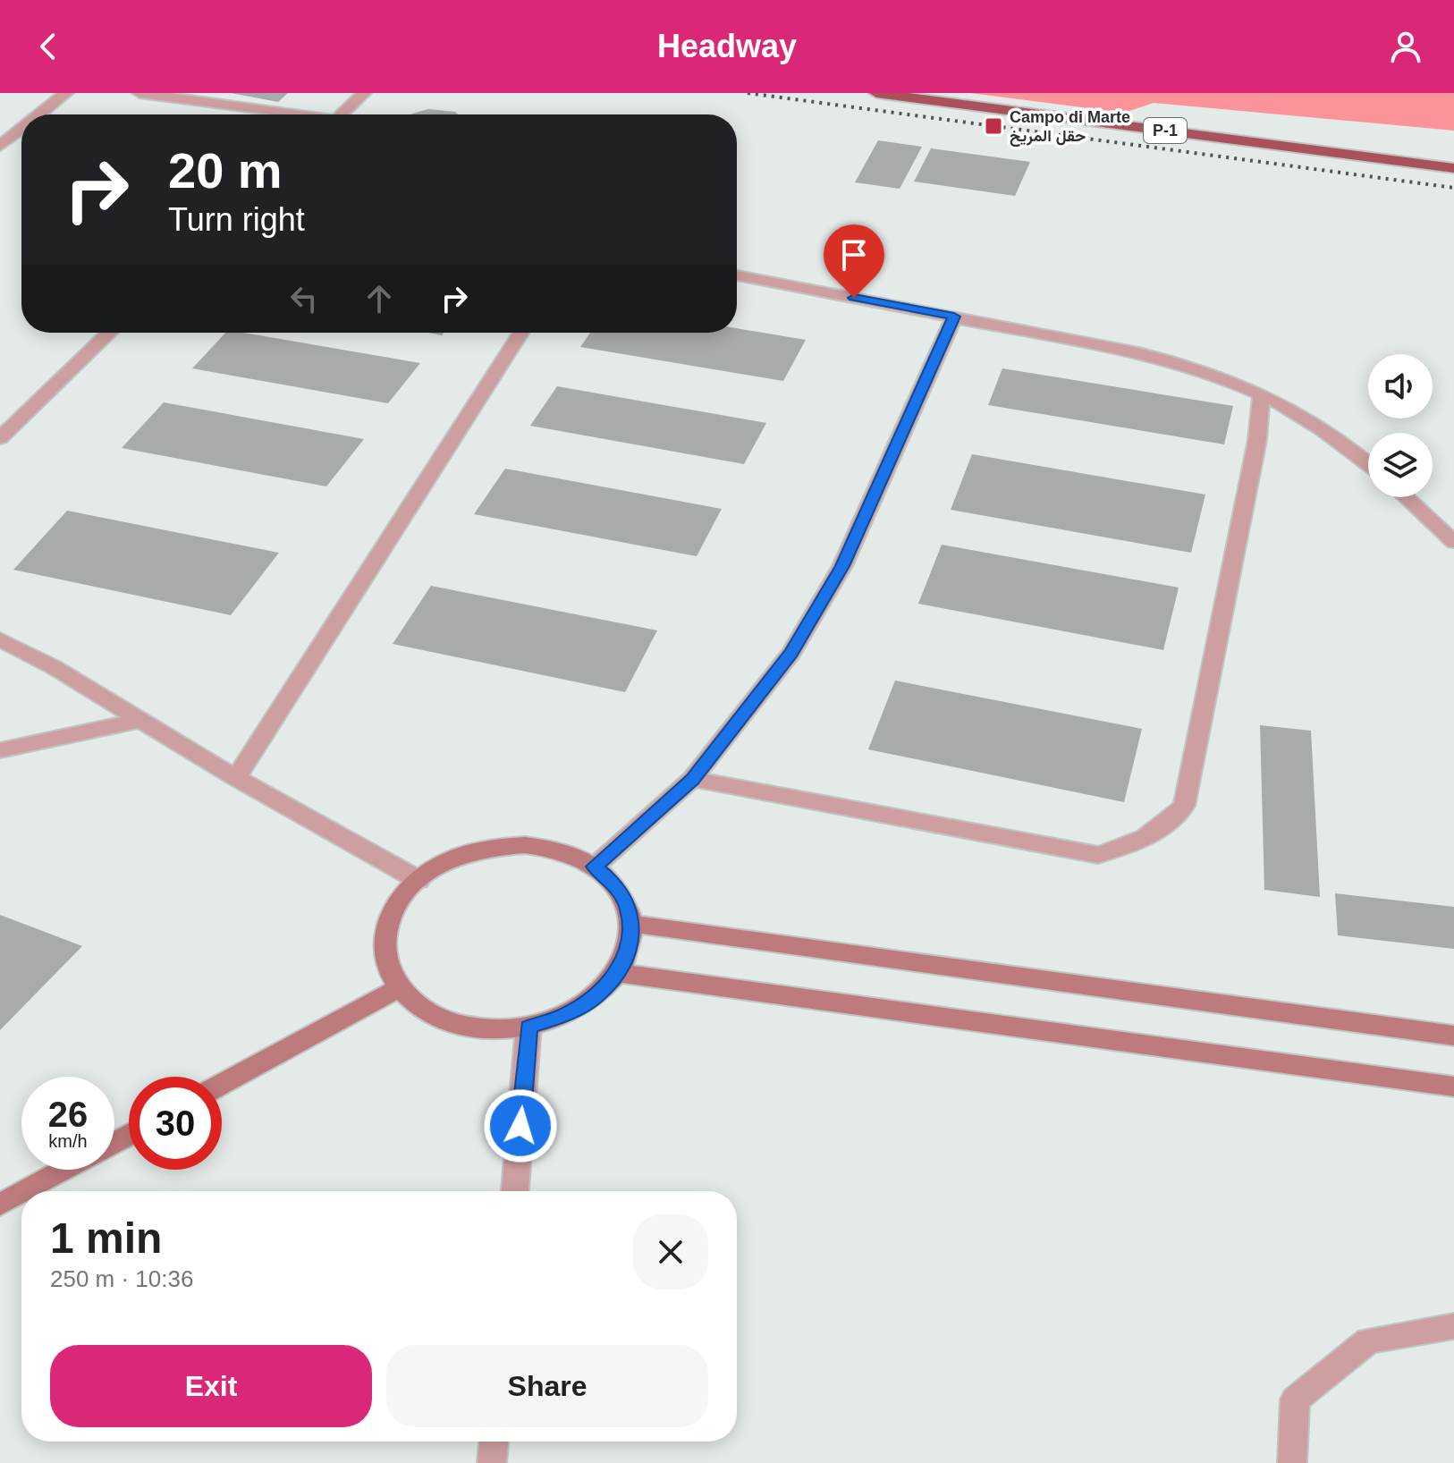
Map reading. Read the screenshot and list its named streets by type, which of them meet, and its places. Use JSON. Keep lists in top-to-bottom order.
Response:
{
  "streets": {
    "highway": ["P-1"]
  },
  "places": {
    "transit": ["Campo di Marte حقل المريخ"]
  },
  "page": {
    "header": "Headway",
    "turn": ["20 m", "Turn right"],
    "speed": "26 km/h",
    "limit": "30",
    "heading": ["1 min", "250 m · 10:36"],
    "buttons": ["Exit", "Share"]
  }
}
